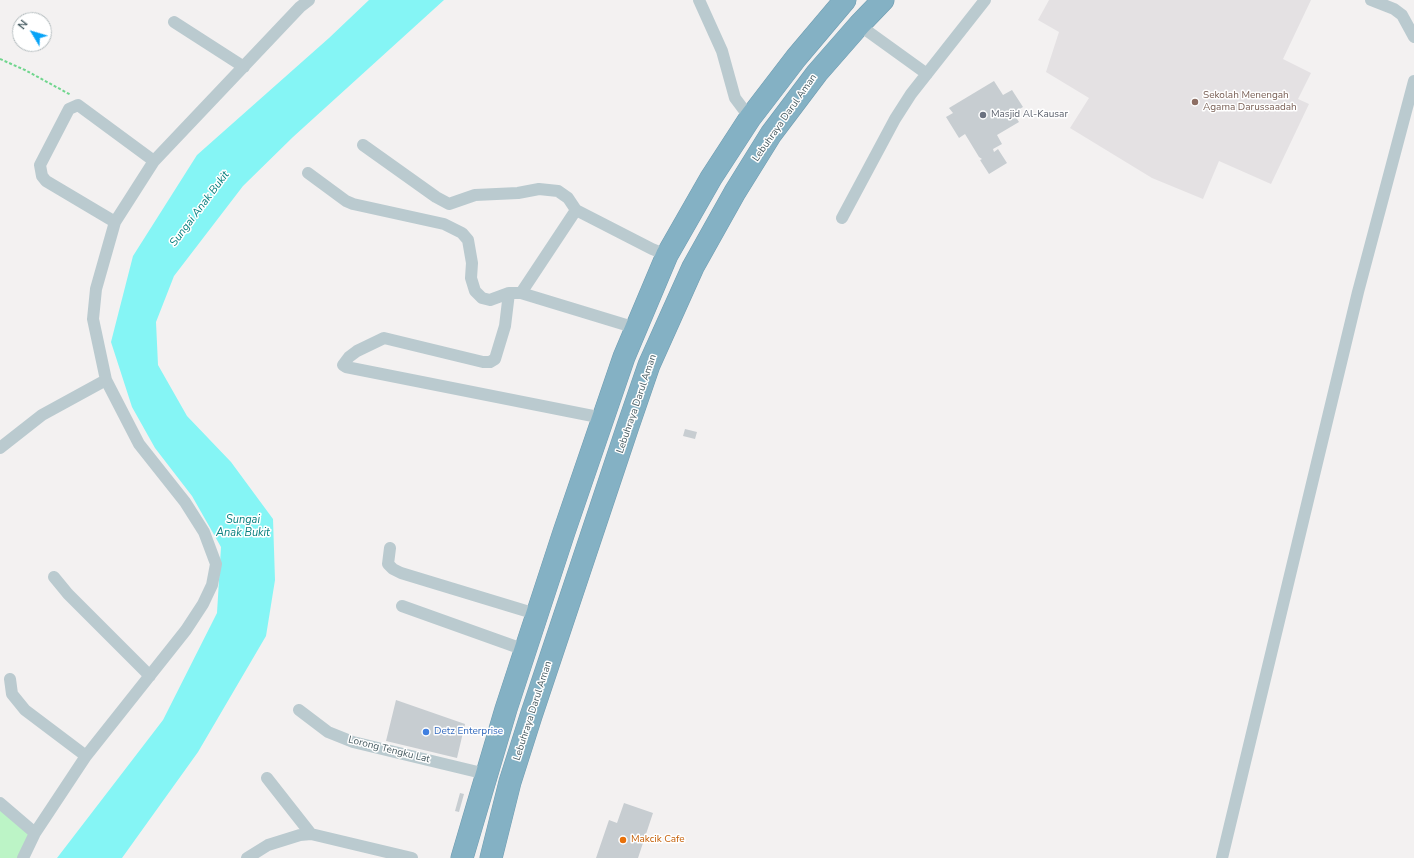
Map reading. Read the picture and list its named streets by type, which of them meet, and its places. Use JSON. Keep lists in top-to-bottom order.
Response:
{
  "streets": {
    "highway": ["Lebuhraya Darul Aman"],
    "street": ["Lorong Tengku Lat"]
  },
  "water": ["Sungai Anak Bukit"],
  "places": [
    "Sekolah Menengah Agama Darussaadah",
    "Masjid Al-Kausar",
    "Detz Enterprise",
    "Makcik Cafe"
  ],
  "north": "top left"
}
